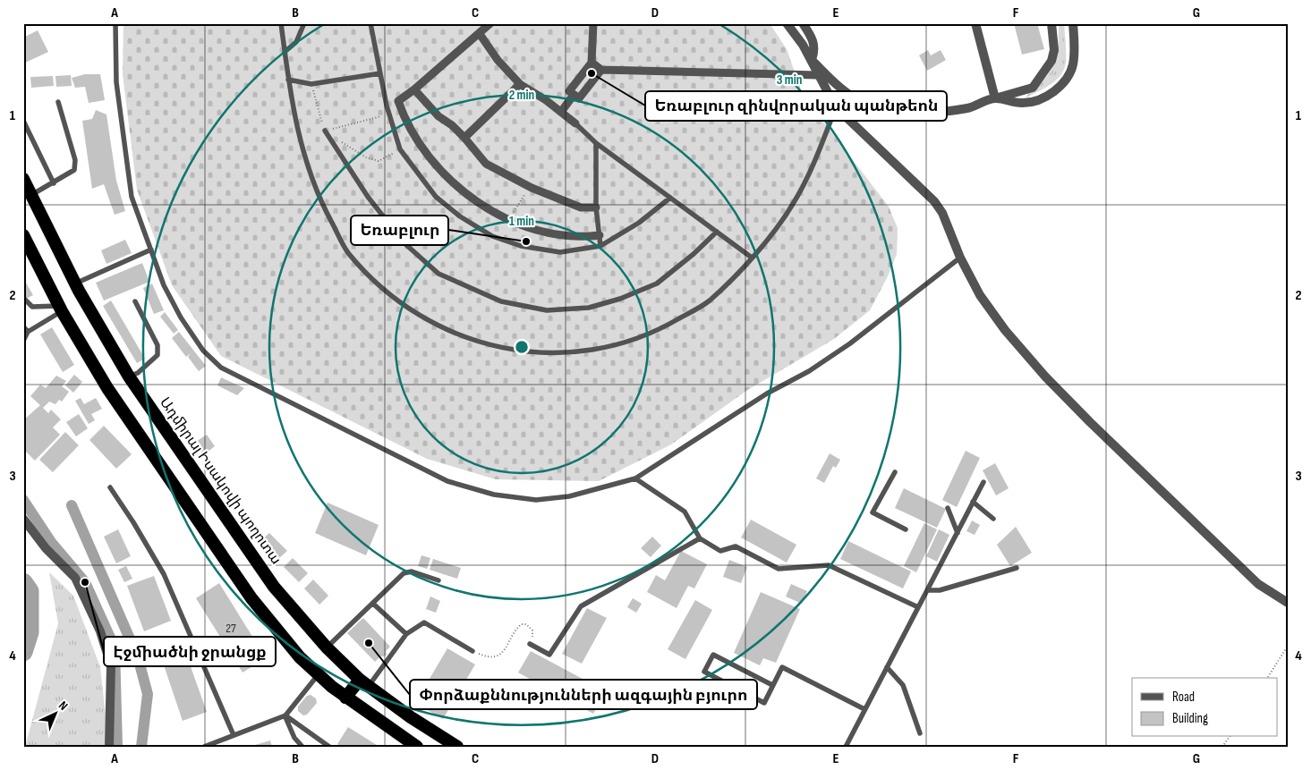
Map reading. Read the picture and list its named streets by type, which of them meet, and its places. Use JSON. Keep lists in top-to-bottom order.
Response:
{
  "streets": {
    "highway": ["Ադմիրալ Իսակովի պողոտա"]
  },
  "places": [
    "Եռաբլուր զինվորական պանթեոն",
    "Եռաբլուր",
    "Էջմիածնի ջրանցք",
    "Փորձաքննությունների ազգային բյուրո"
  ],
  "house_numbers": ["27"],
  "legend": ["Road", "Building"],
  "north": "top right",
  "grid": {
    "columns": [
      "A",
      "B",
      "C",
      "D",
      "E",
      "F",
      "G"
    ],
    "rows": [
      "1",
      "2",
      "3",
      "4"
    ]
  },
  "rings": ["3 min", "2 min", "1 min"]
}
